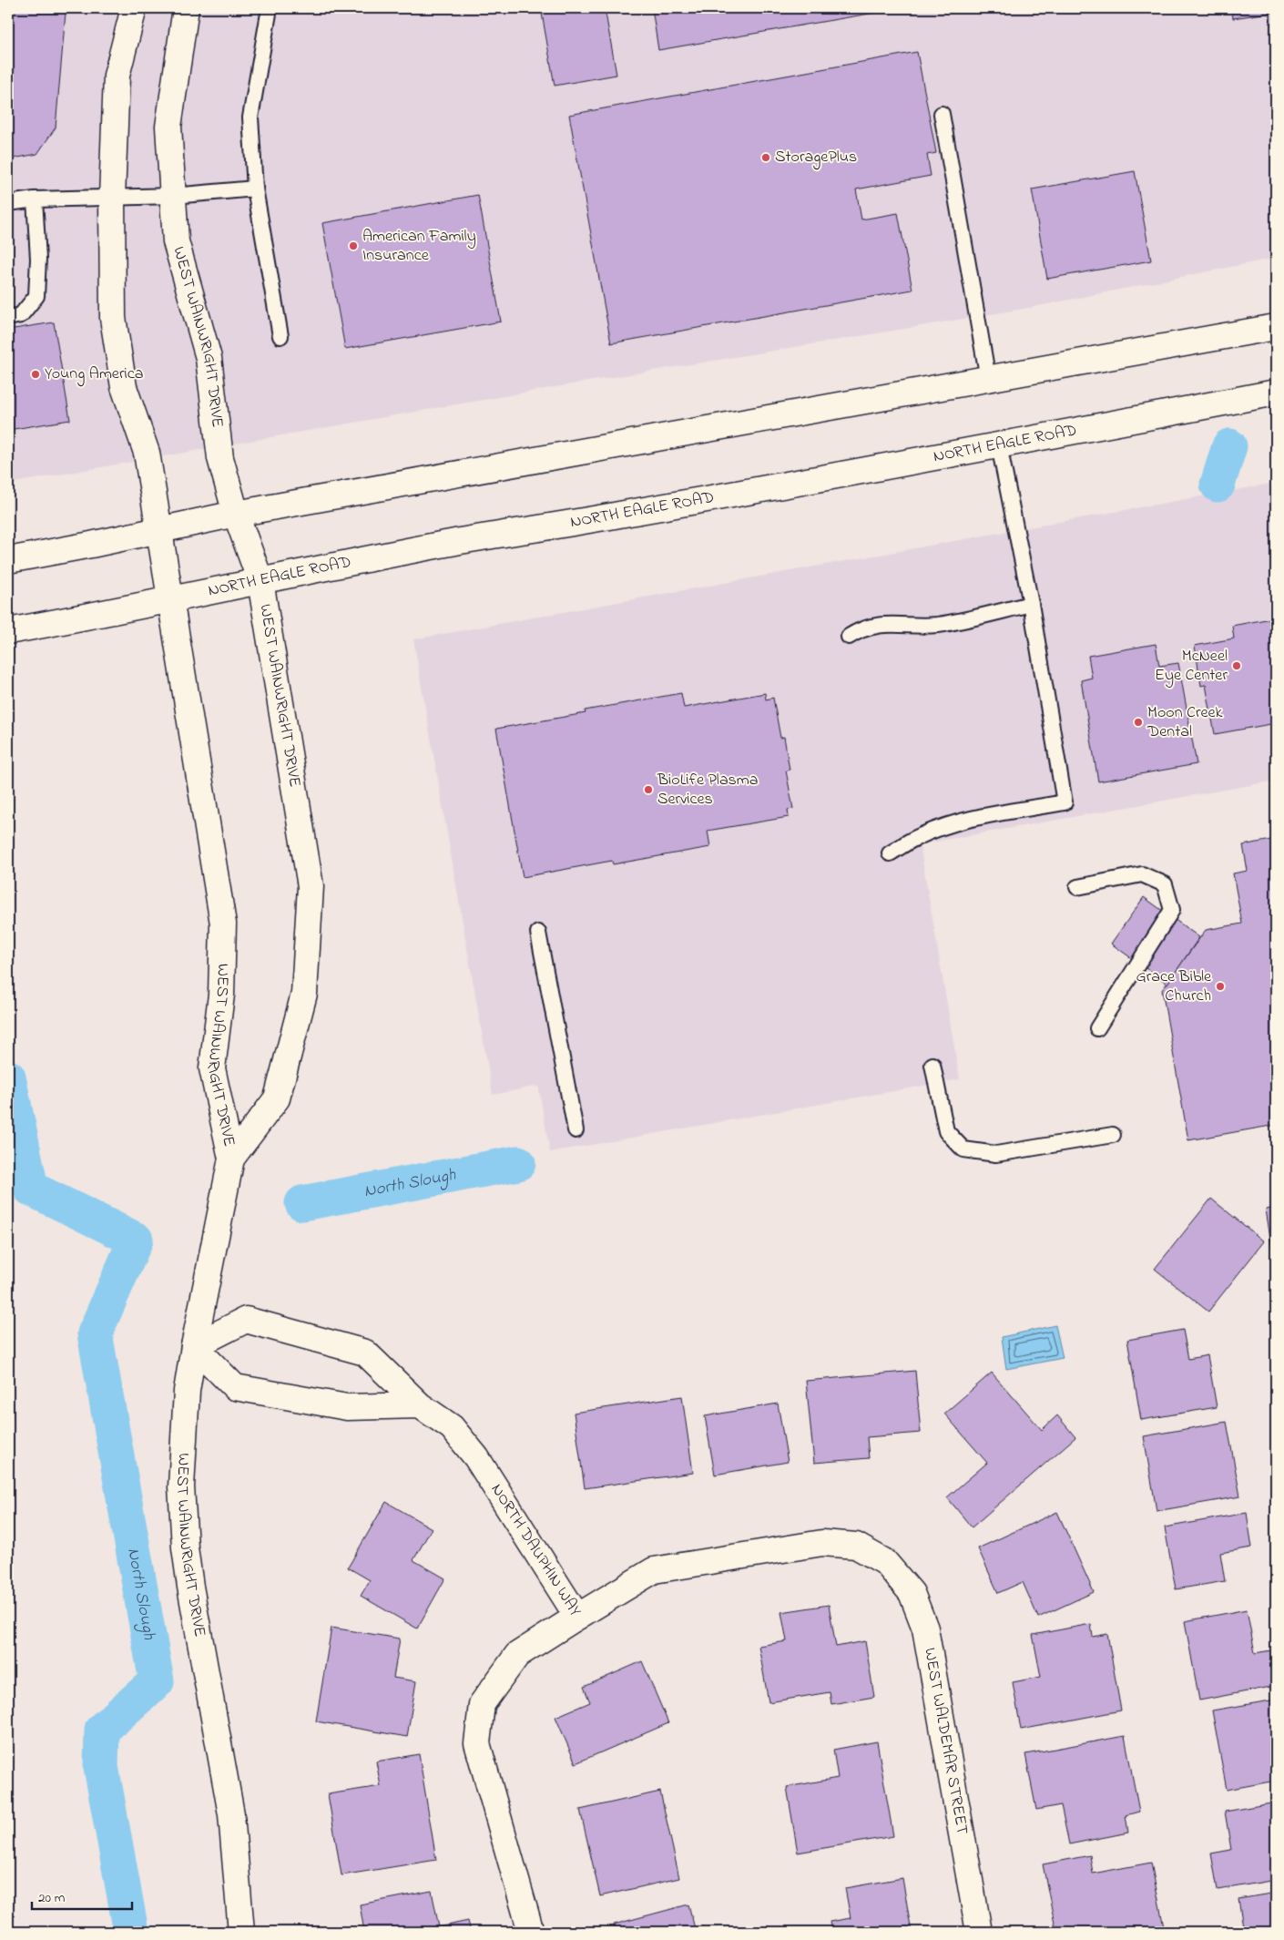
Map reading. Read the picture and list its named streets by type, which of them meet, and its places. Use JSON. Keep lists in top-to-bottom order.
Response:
{
  "streets": {
    "main road": [
      "WEST WAINWRIGHT DRIVE",
      "NORTH EAGLE ROAD",
      "NORTH DAUPHIN WAY",
      "WEST WALDEMAR STREET"
    ]
  },
  "crossings": [
    ["WEST WAINWRIGHT DRIVE", "NORTH EAGLE ROAD"],
    ["WEST WAINWRIGHT DRIVE", "NORTH DAUPHIN WAY"],
    ["NORTH DAUPHIN WAY", "WEST WALDEMAR STREET"]
  ],
  "water": ["North Slough"],
  "places": [
    "StoragePlus",
    "American Family Insurance",
    "Young America",
    "McNeel Eye Center",
    "Moon Creek Dental",
    "BioLife Plasma Services",
    "Grace Bible Church"
  ],
  "scale_bar": "20 m"
}
